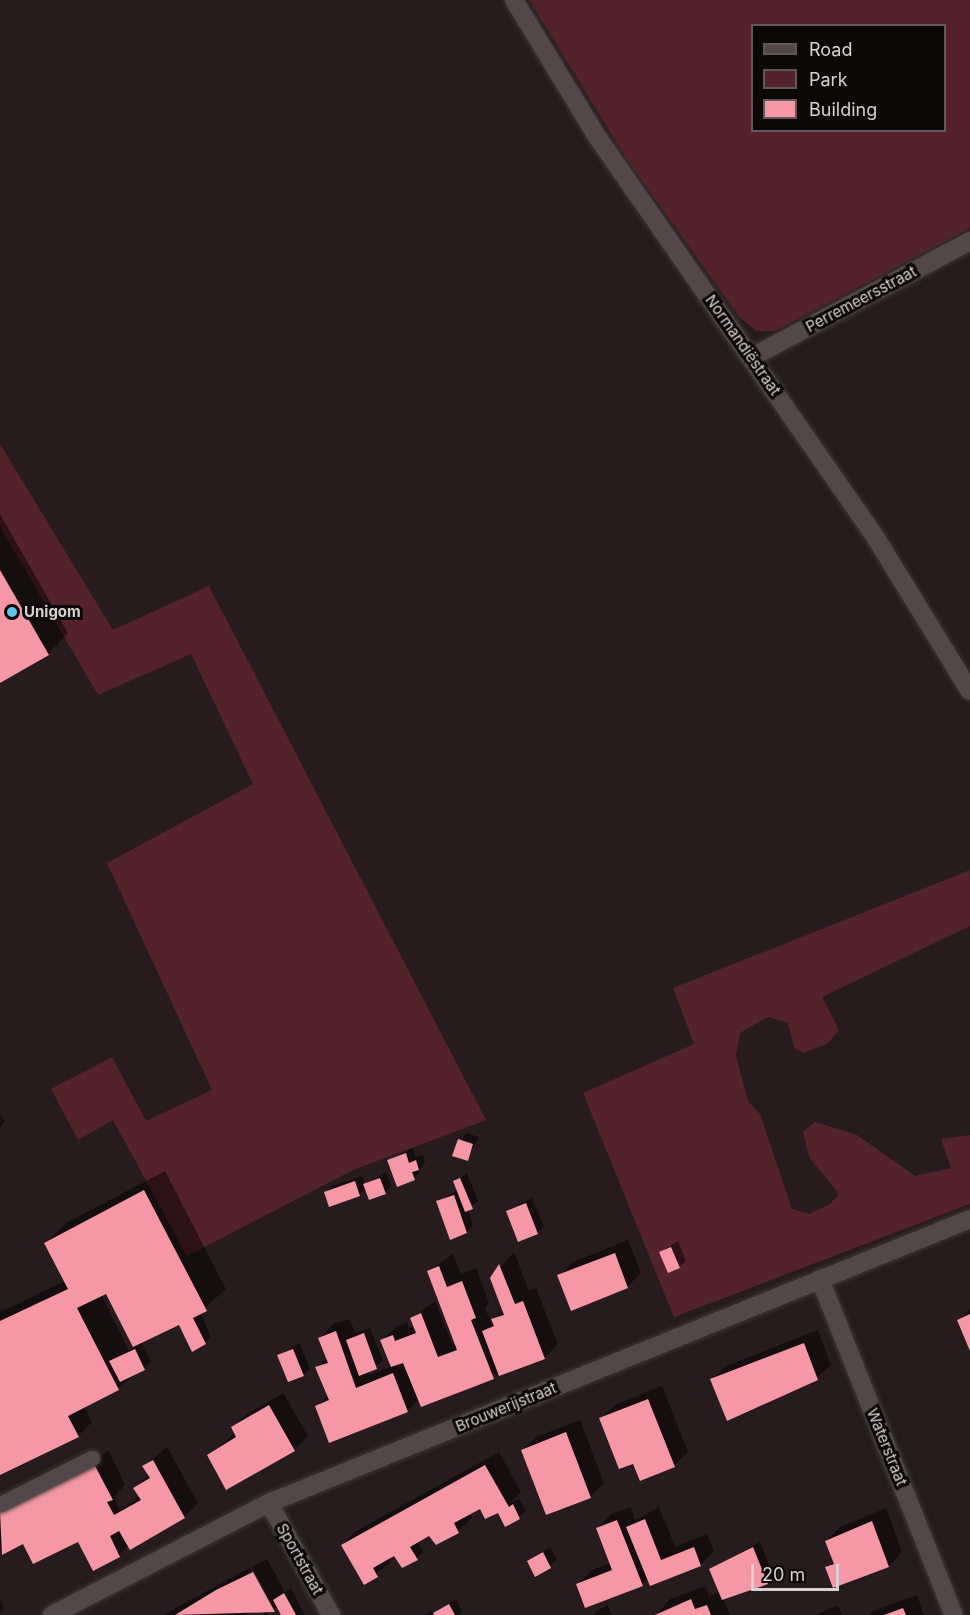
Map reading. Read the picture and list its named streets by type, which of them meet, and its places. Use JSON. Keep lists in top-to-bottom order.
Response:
{
  "streets": {
    "street": [
      "Perremeersstraat",
      "Normandiëstraat",
      "Brouwerijstraat",
      "Waterstraat",
      "Sportstraat"
    ]
  },
  "crossings": [
    ["Perremeersstraat", "Normandiëstraat"],
    ["Brouwerijstraat", "Waterstraat"],
    ["Brouwerijstraat", "Sportstraat"]
  ],
  "places": ["Unigom"],
  "legend": ["Road", "Park", "Building"],
  "scale_bar": "20 m"
}
